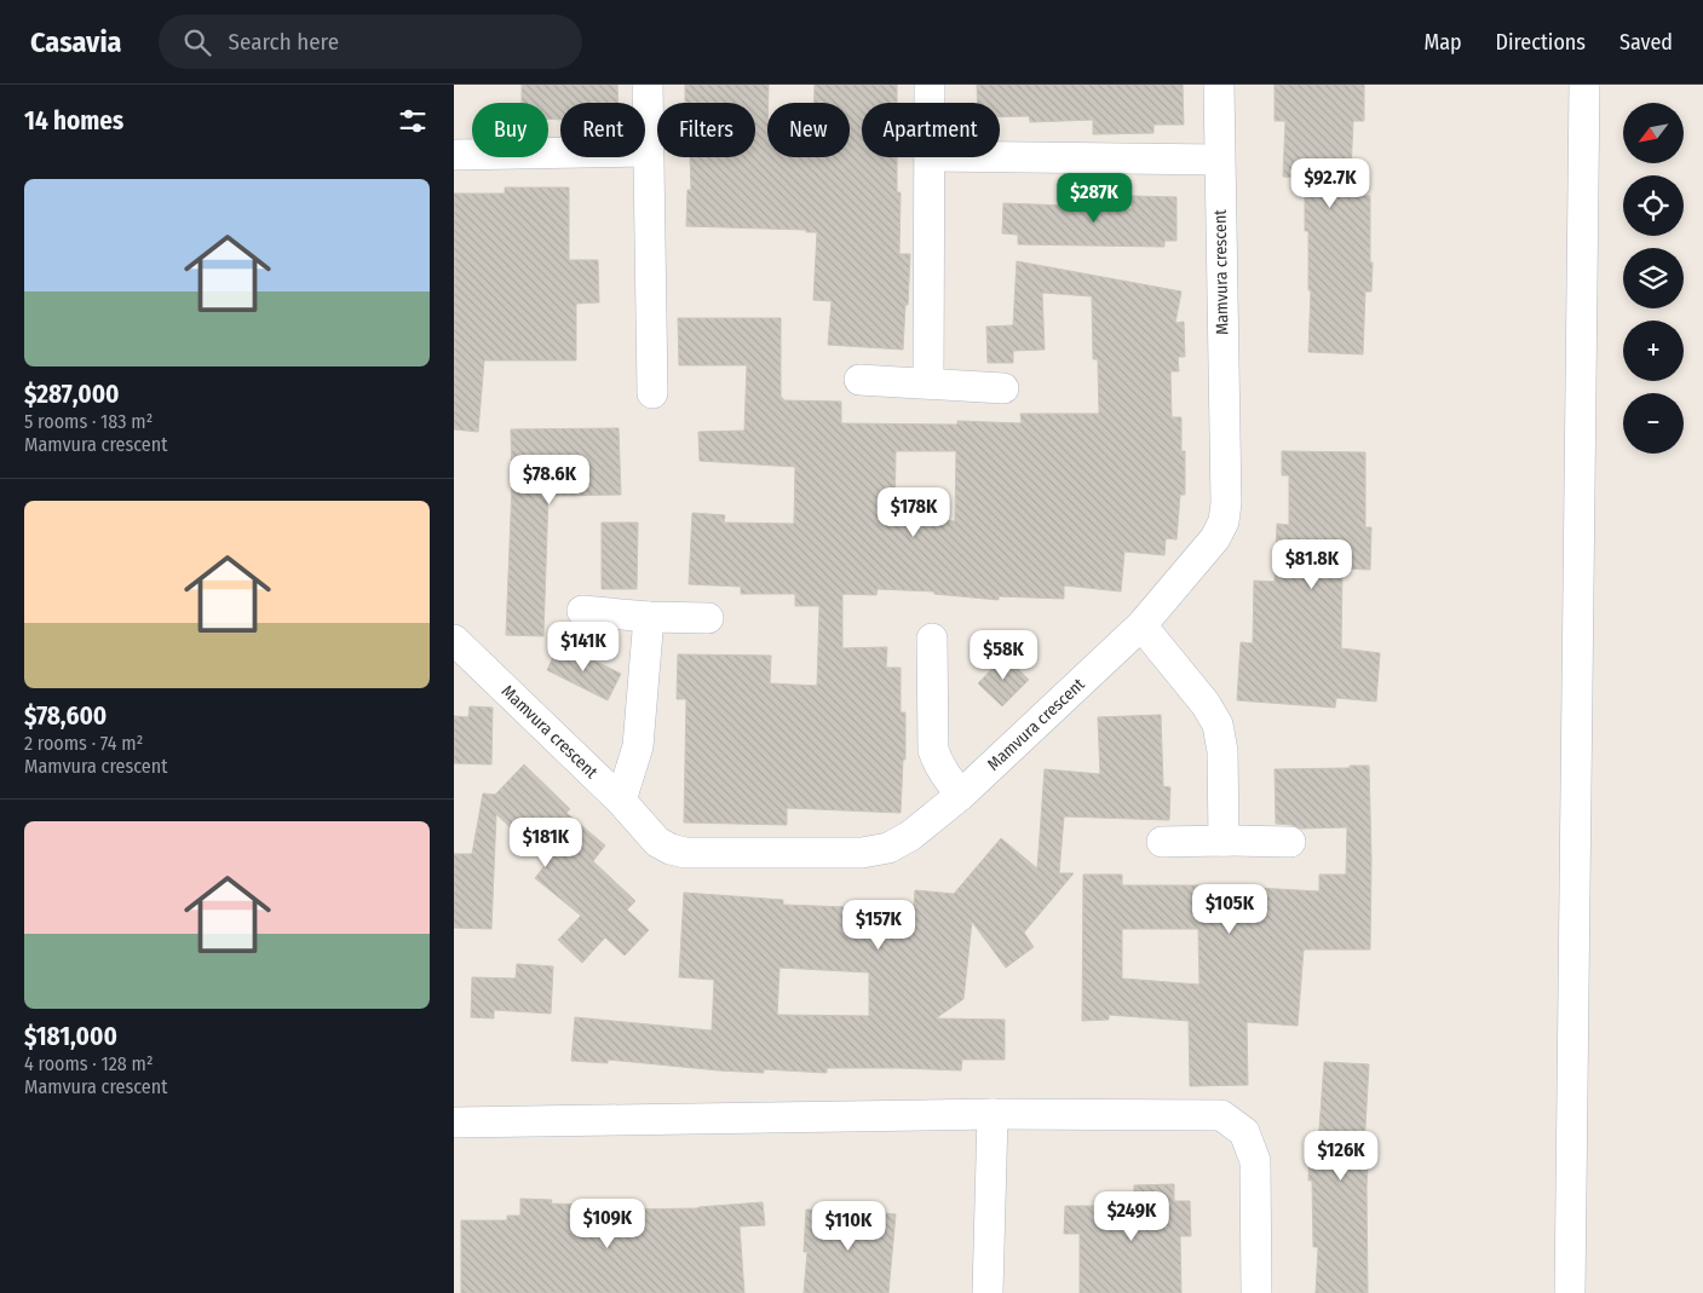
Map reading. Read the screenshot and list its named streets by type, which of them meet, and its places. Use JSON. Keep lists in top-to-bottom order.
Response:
{
  "streets": {
    "street": ["Mamvura crescent"]
  },
  "north": "bottom left",
  "page": {
    "header": "Casavia",
    "search": "Search here",
    "nav": ["Map", "Directions", "Saved"],
    "heading": "14 homes",
    "map_buttons": ["+", "−"],
    "chip": [
      "Buy",
      "Rent",
      "Filters",
      "New",
      "Apartment"
    ],
    "list": [
      {
        "name": "$287,000",
        "note": "5 rooms · 183 m² · Mamvura crescent"
      },
      {
        "name": "$78,600",
        "note": "2 rooms · 74 m² · Mamvura crescent"
      },
      {
        "name": "$181,000",
        "note": "4 rooms · 128 m² · Mamvura crescent"
      }
    ],
    "price": [
      "$92.7K",
      "$287K",
      "$78.6K",
      "$178K",
      "$81.8K",
      "$141K",
      "$58K",
      "$181K",
      "$105K",
      "$157K",
      "$126K",
      "$249K",
      "$109K",
      "$110K"
    ]
  }
}
